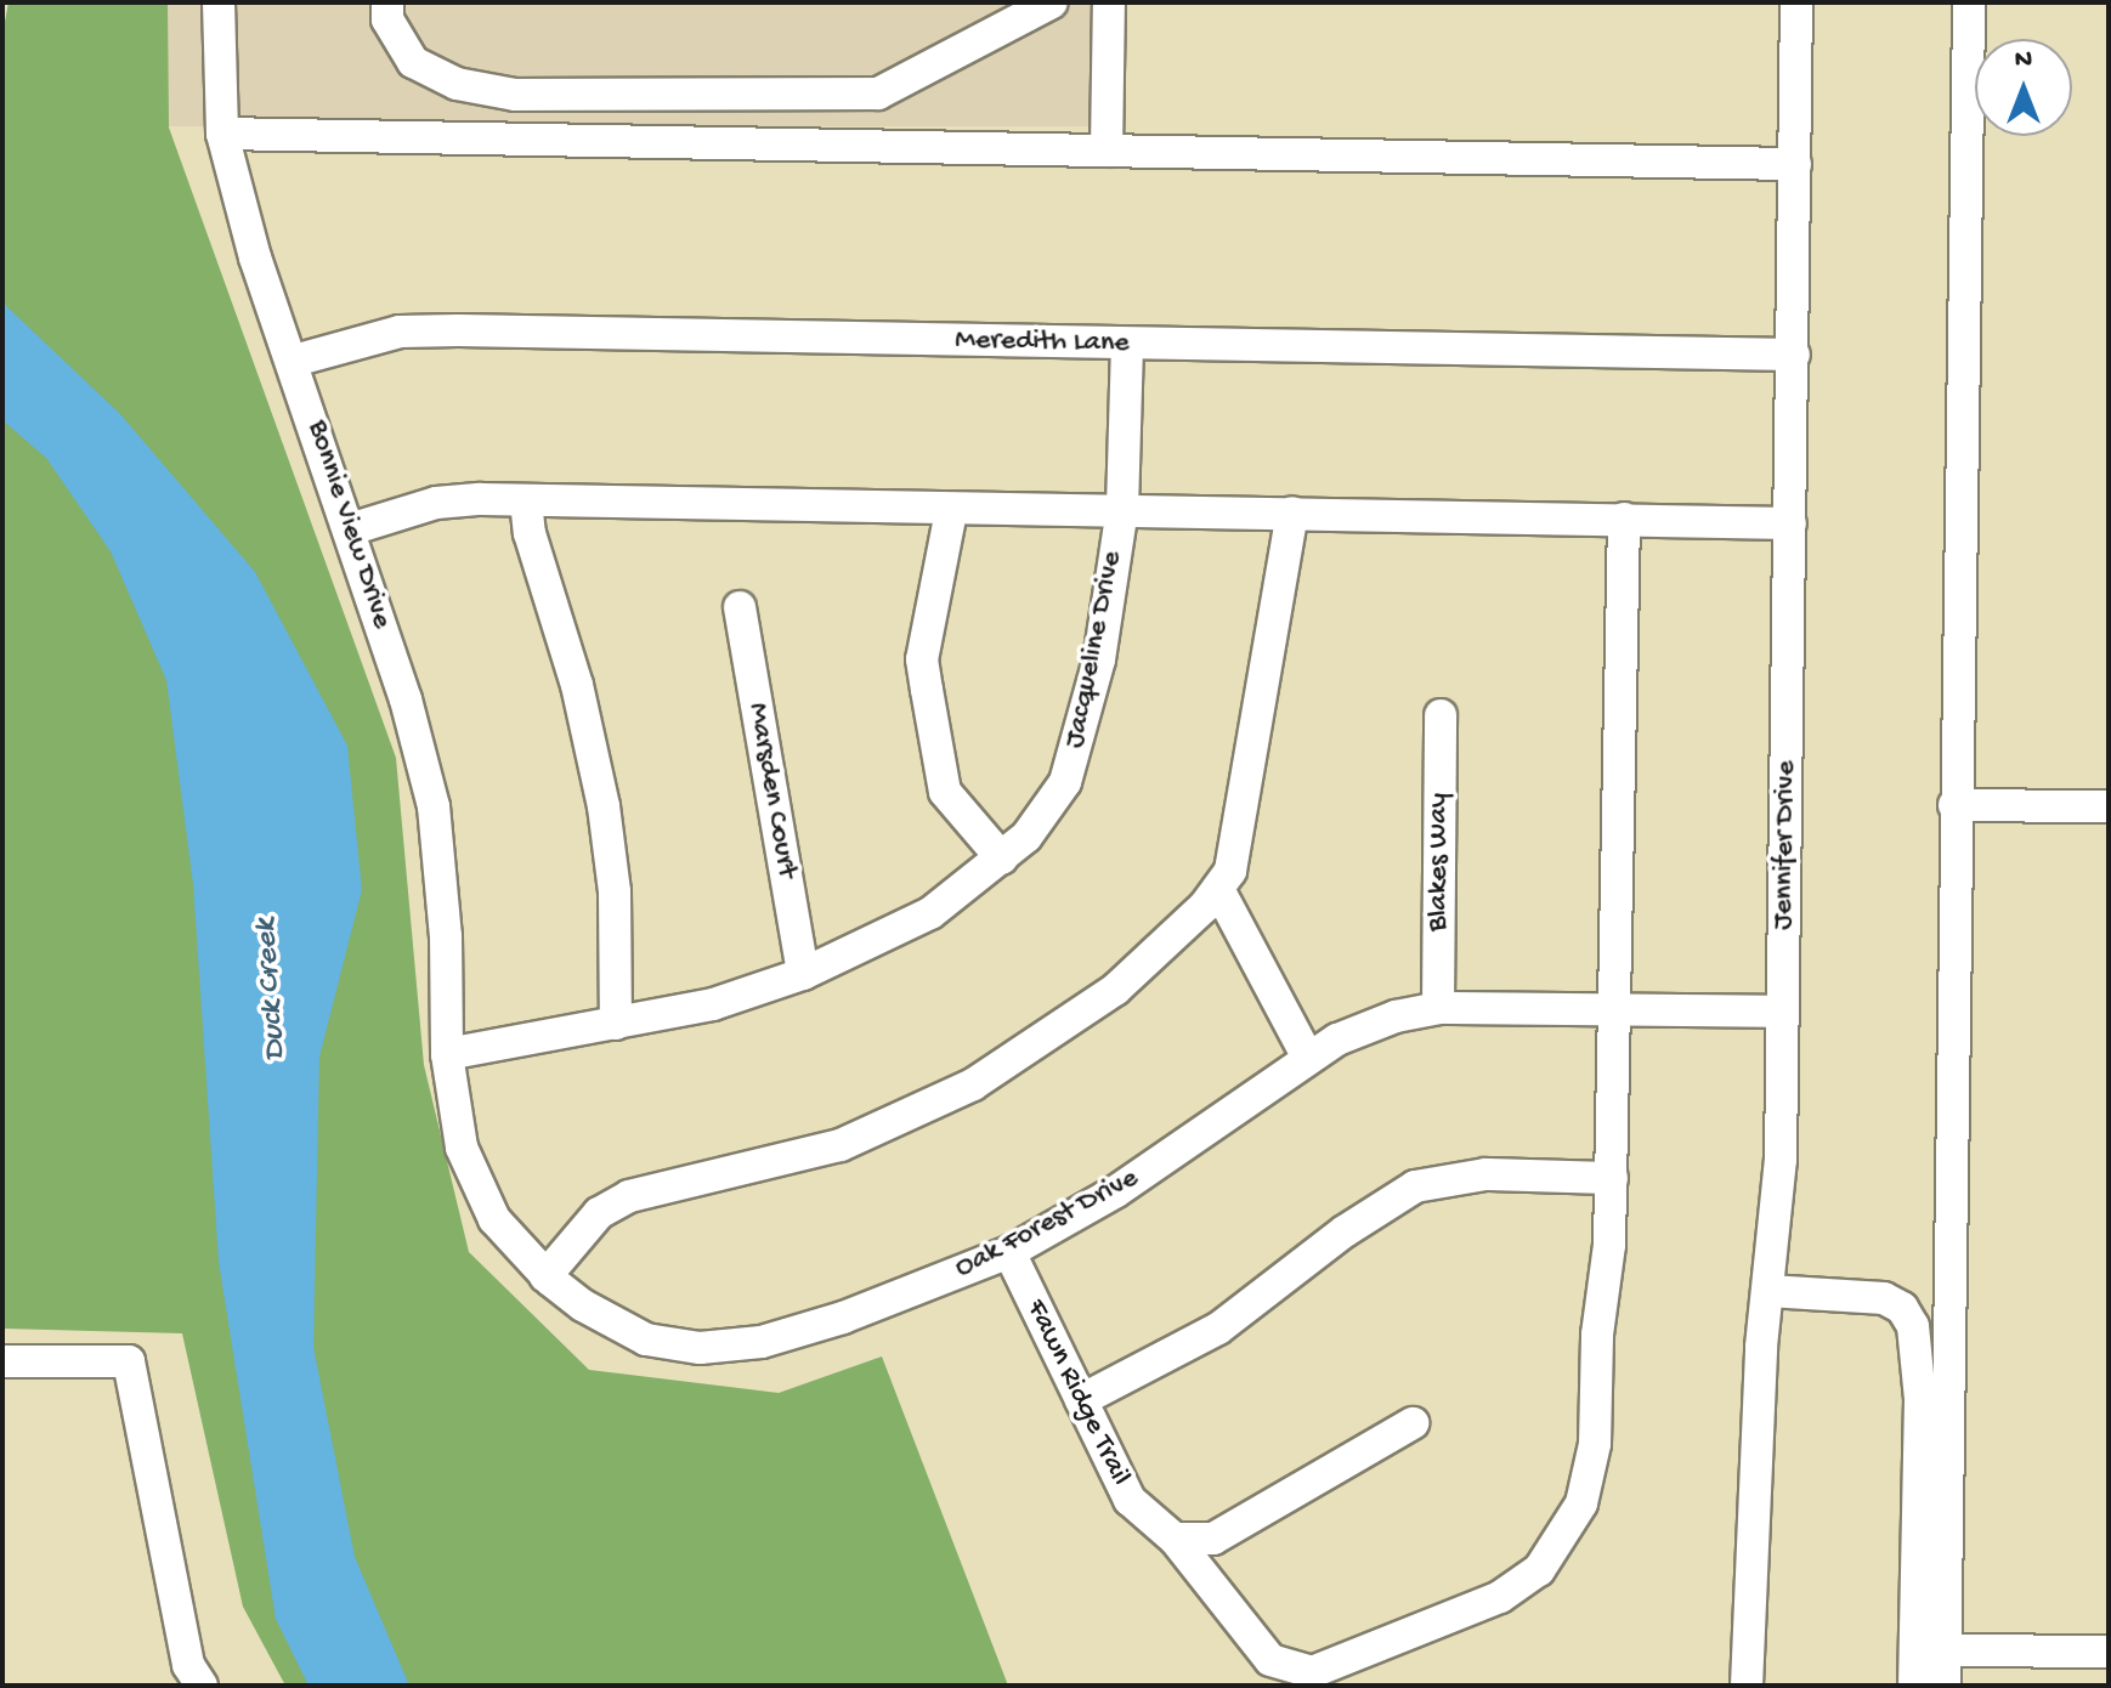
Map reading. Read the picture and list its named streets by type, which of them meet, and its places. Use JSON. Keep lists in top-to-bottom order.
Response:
{
  "streets": {
    "street": [
      "Meredith Lane",
      "Bonnie View Drive",
      "Jacqueline Drive",
      "Marsden Court",
      "Jennifer Drive",
      "Blakes Way",
      "Oak Forest Drive",
      "Fawn Ridge Trail"
    ]
  },
  "crossings": [
    ["Meredith Lane", "Bonnie View Drive"],
    ["Meredith Lane", "Jacqueline Drive"],
    ["Meredith Lane", "Jennifer Drive"],
    ["Bonnie View Drive", "Jacqueline Drive"],
    ["Bonnie View Drive", "Oak Forest Drive"],
    ["Jacqueline Drive", "Marsden Court"],
    ["Jacqueline Drive", "Oak Forest Drive"],
    ["Jennifer Drive", "Oak Forest Drive"],
    ["Blakes Way", "Oak Forest Drive"],
    ["Oak Forest Drive", "Fawn Ridge Trail"]
  ],
  "water": ["Duck Creek"],
  "north": "top"
}
